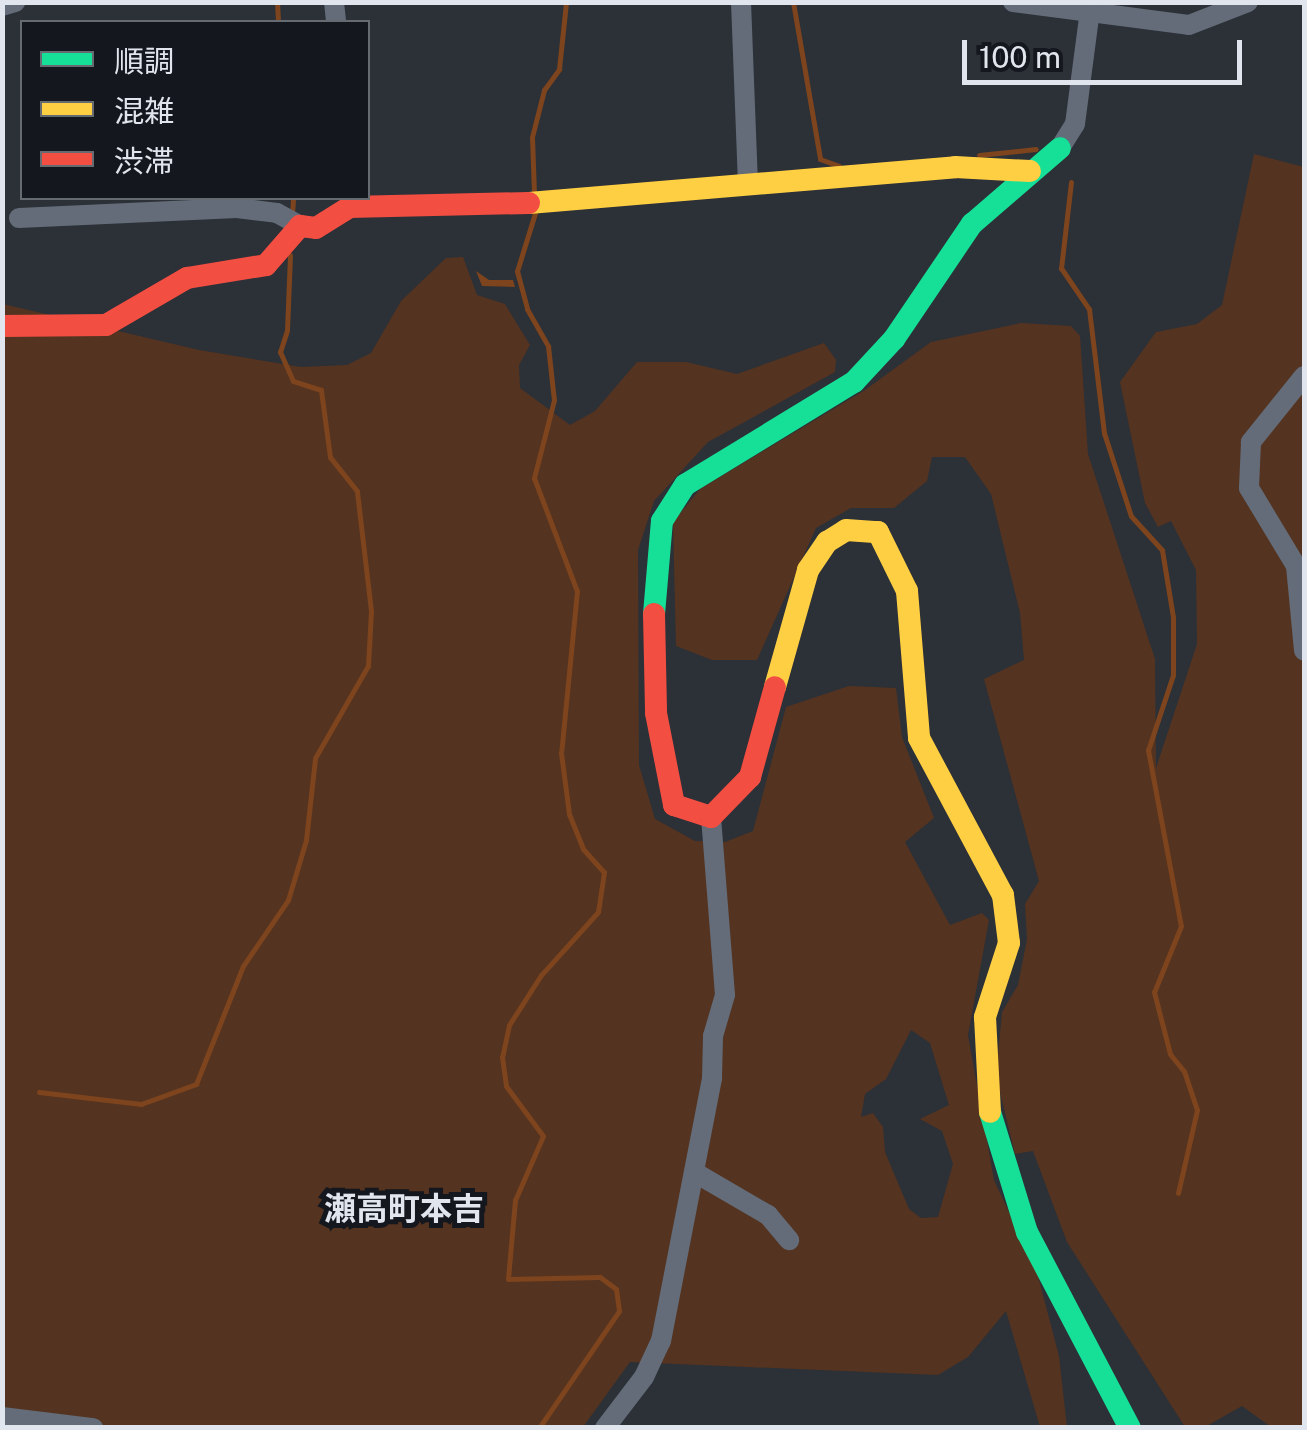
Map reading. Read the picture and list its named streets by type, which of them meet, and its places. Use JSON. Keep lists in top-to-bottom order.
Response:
{
  "districts": ["瀬高町本吉"],
  "legend": ["順調", "混雑", "渋滞"],
  "scale_bar": "100 m"
}
